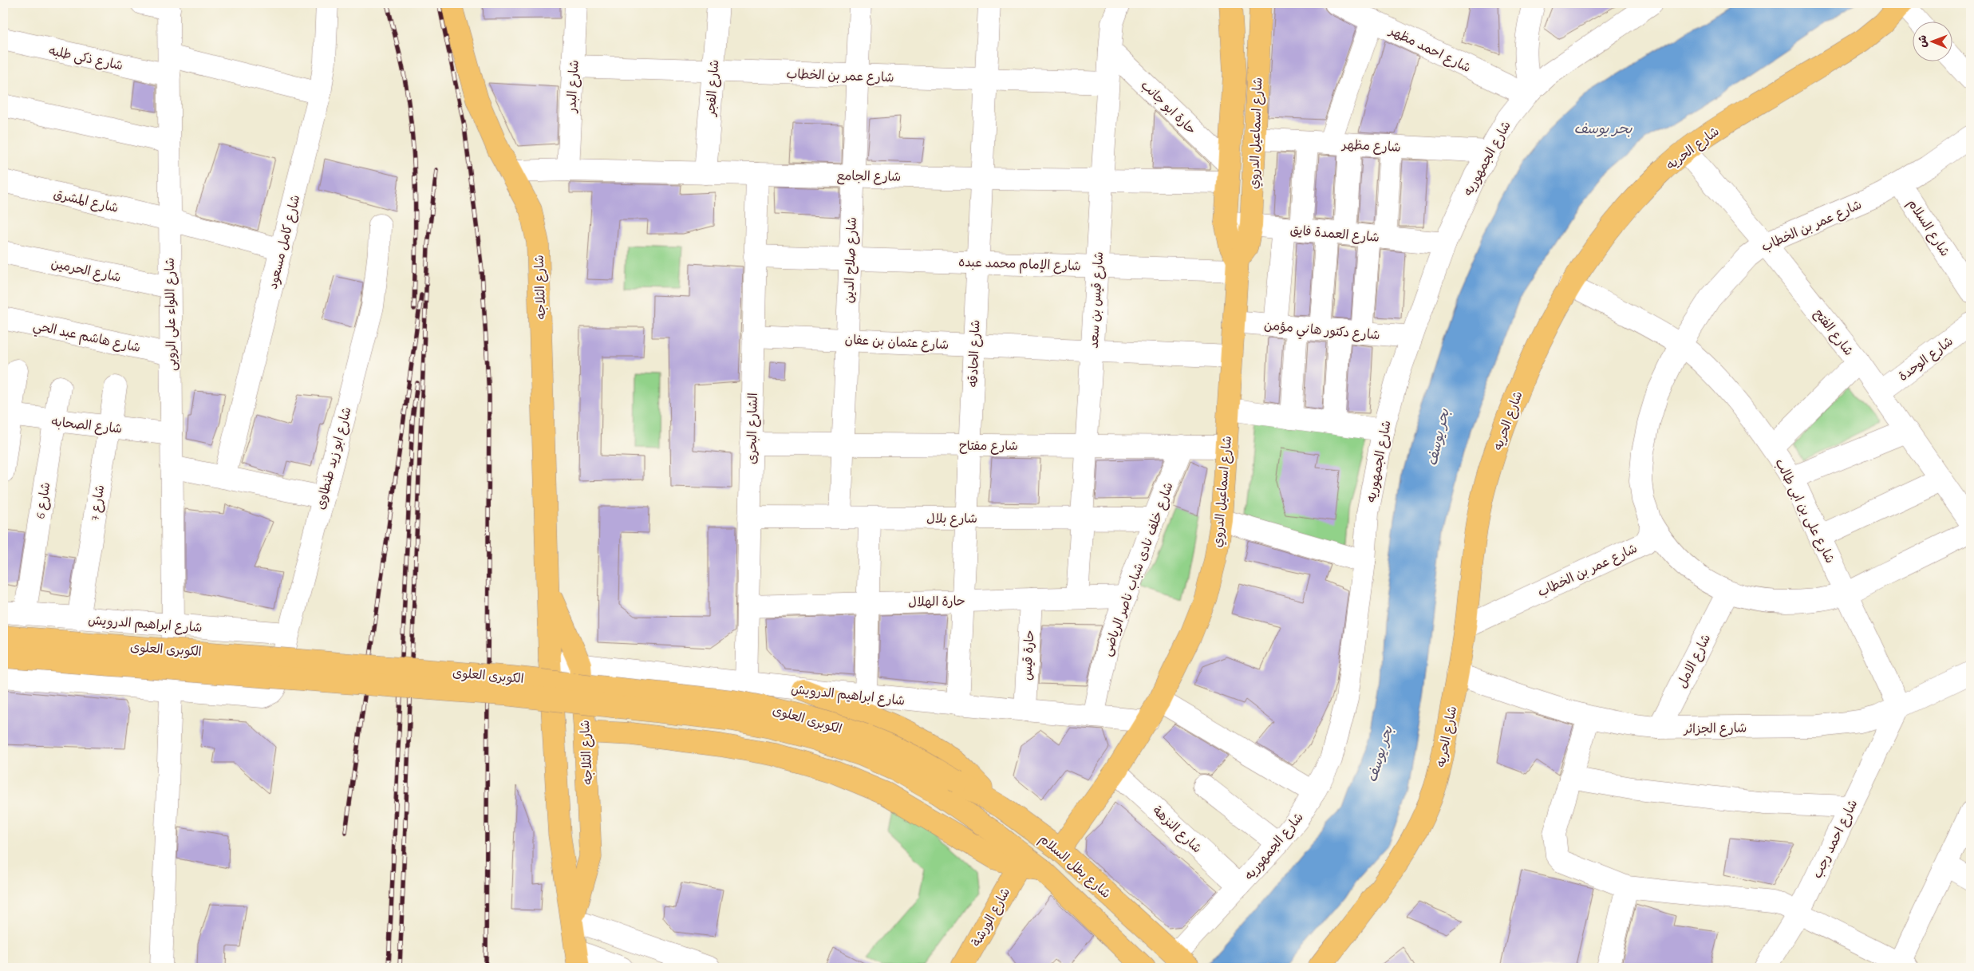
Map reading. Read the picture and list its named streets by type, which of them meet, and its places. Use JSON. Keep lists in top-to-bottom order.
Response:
{
  "streets": {
    "main road": [
      "شارع اسماعيل الدروي",
      "شارع الحريه",
      "شارع الثلاجه",
      "الكوبرى العلوى",
      "شارع بطل السلام",
      "شارع الورشة"
    ],
    "street": [
      "شارع احمد مظهر",
      "شارع ذكى طلبه",
      "شارع عمر بن الخطاب",
      "شارع البدر",
      "شارع الفجر",
      "حارة ابو جانب",
      "شارع مظهر",
      "شارع الجمهوريه",
      "شارع الجامع",
      "شارع المشرق",
      "شارع السلام",
      "شارع العمدة فايق",
      "شارع كامل مسعود",
      "شارع صلاح الدين",
      "شارع الإمام محمد عبده",
      "شارع الحرمين",
      "شارع قيس بن سعد",
      "شارع اللواء على الروبى",
      "شارع دكتور هاني مؤمن",
      "شارع الفتح",
      "شارع هاشم عبد الحي",
      "شارع عثمان بن عفان",
      "شارع الحادقه",
      "شارع الوحدة",
      "شارع الصحابه",
      "الشارع البحرى",
      "شارع مفتاح",
      "شارع ابو زيد طنطاوى",
      "شارع 6",
      "شارع 7",
      "شارع على بن ابى طالب",
      "شارع بلال",
      "شارع خلف نادى شباب ناصر الرياضى",
      "حارة الهلال",
      "شارع ابراهيم الدرويش",
      "حارة قيس",
      "شارع الامل",
      "شارع الجزائر",
      "شارع النزهة",
      "شارع احمد رجب"
    ]
  },
  "crossings": [
    ["شارع احمد مظهر", "شارع الجمهوريه"],
    ["شارع ذكى طلبه", "شارع كامل مسعود"],
    ["شارع ذكى طلبه", "شارع اللواء على الروبى"],
    ["شارع عمر بن الخطاب", "شارع البدر"],
    ["شارع عمر بن الخطاب", "شارع الفجر"],
    ["شارع عمر بن الخطاب", "شارع الحريه"],
    ["شارع عمر بن الخطاب", "شارع السلام"],
    ["شارع عمر بن الخطاب", "شارع صلاح الدين"],
    ["شارع عمر بن الخطاب", "شارع قيس بن سعد"],
    ["شارع عمر بن الخطاب", "شارع الفتح"],
    ["شارع عمر بن الخطاب", "شارع الحادقه"],
    ["شارع عمر بن الخطاب", "شارع على بن ابى طالب"],
    ["شارع البدر", "شارع الجامع"],
    ["شارع الفجر", "شارع الجامع"],
    ["حارة ابو جانب", "شارع اسماعيل الدروي"],
    ["حارة ابو جانب", "شارع الجامع"],
    ["حارة ابو جانب", "شارع قيس بن سعد"],
    ["شارع اسماعيل الدروي", "شارع مظهر"],
    ["شارع اسماعيل الدروي", "شارع الجامع"],
    ["شارع اسماعيل الدروي", "شارع العمدة فايق"],
    ["شارع اسماعيل الدروي", "شارع الإمام محمد عبده"],
    ["شارع اسماعيل الدروي", "شارع دكتور هاني مؤمن"],
    ["شارع اسماعيل الدروي", "شارع عثمان بن عفان"],
    ["شارع اسماعيل الدروي", "شارع مفتاح"],
    ["شارع اسماعيل الدروي", "شارع ابراهيم الدرويش"],
    ["شارع اسماعيل الدروي", "شارع النزهة"],
    ["شارع اسماعيل الدروي", "شارع بطل السلام"],
    ["شارع مظهر", "شارع الجمهوريه"],
    ["شارع الحريه", "شارع الفتح"],
    ["شارع الحريه", "شارع على بن ابى طالب"],
    ["شارع الحريه", "شارع الجزائر"],
    ["شارع الجمهوريه", "شارع العمدة فايق"],
    ["شارع الجمهوريه", "شارع دكتور هاني مؤمن"],
    ["شارع الجمهوريه", "شارع النزهة"],
    ["شارع الجمهوريه", "شارع بطل السلام"],
    ["شارع الجامع", "شارع صلاح الدين"],
    ["شارع الجامع", "شارع الثلاجه"],
    ["شارع الجامع", "شارع قيس بن سعد"],
    ["شارع الجامع", "شارع الحادقه"],
    ["شارع الجامع", "الشارع البحرى"],
    ["شارع المشرق", "شارع كامل مسعود"],
    ["شارع المشرق", "شارع اللواء على الروبى"],
    ["شارع صلاح الدين", "شارع الإمام محمد عبده"],
    ["شارع صلاح الدين", "شارع عثمان بن عفان"],
    ["شارع صلاح الدين", "شارع مفتاح"],
    ["شارع صلاح الدين", "شارع بلال"],
    ["شارع الإمام محمد عبده", "شارع قيس بن سعد"],
    ["شارع الإمام محمد عبده", "شارع الحادقه"],
    ["شارع الإمام محمد عبده", "الشارع البحرى"],
    ["شارع الحرمين", "شارع اللواء على الروبى"],
    ["شارع الثلاجه", "شارع ابراهيم الدرويش"],
    ["شارع قيس بن سعد", "شارع عثمان بن عفان"],
    ["شارع قيس بن سعد", "شارع مفتاح"],
    ["شارع قيس بن سعد", "شارع بلال"],
    ["شارع قيس بن سعد", "حارة الهلال"],
    ["شارع اللواء على الروبى", "شارع هاشم عبد الحي"],
    ["شارع اللواء على الروبى", "شارع الصحابه"],
    ["شارع اللواء على الروبى", "شارع ابو زيد طنطاوى"],
    ["شارع اللواء على الروبى", "شارع ابراهيم الدرويش"],
    ["شارع الفتح", "شارع الوحدة"],
    ["شارع عثمان بن عفان", "شارع الحادقه"],
    ["شارع عثمان بن عفان", "الشارع البحرى"],
    ["شارع الحادقه", "شارع مفتاح"],
    ["شارع الحادقه", "شارع بلال"],
    ["شارع الحادقه", "حارة الهلال"],
    ["شارع الحادقه", "شارع ابراهيم الدرويش"],
    ["شارع الصحابه", "شارع 6"],
    ["شارع الصحابه", "شارع 7"],
    ["الشارع البحرى", "شارع مفتاح"],
    ["الشارع البحرى", "شارع بلال"],
    ["الشارع البحرى", "حارة الهلال"],
    ["الشارع البحرى", "شارع ابراهيم الدرويش"],
    ["شارع مفتاح", "شارع خلف نادى شباب ناصر الرياضى"],
    ["شارع ابو زيد طنطاوى", "شارع ابراهيم الدرويش"],
    ["شارع 6", "شارع ابراهيم الدرويش"],
    ["شارع 7", "شارع ابراهيم الدرويش"],
    ["شارع على بن ابى طالب", "شارع الجزائر"],
    ["شارع على بن ابى طالب", "شارع احمد رجب"],
    ["شارع بلال", "شارع خلف نادى شباب ناصر الرياضى"],
    ["شارع خلف نادى شباب ناصر الرياضى", "حارة الهلال"],
    ["شارع خلف نادى شباب ناصر الرياضى", "شارع ابراهيم الدرويش"],
    ["حارة الهلال", "حارة قيس"],
    ["شارع ابراهيم الدرويش", "حارة قيس"],
    ["الكوبرى العلوى", "شارع بطل السلام"],
    ["شارع الامل", "شارع الجزائر"],
    ["شارع الجزائر", "شارع احمد رجب"]
  ],
  "water": ["بحر يوسف"],
  "north": "left"
}
